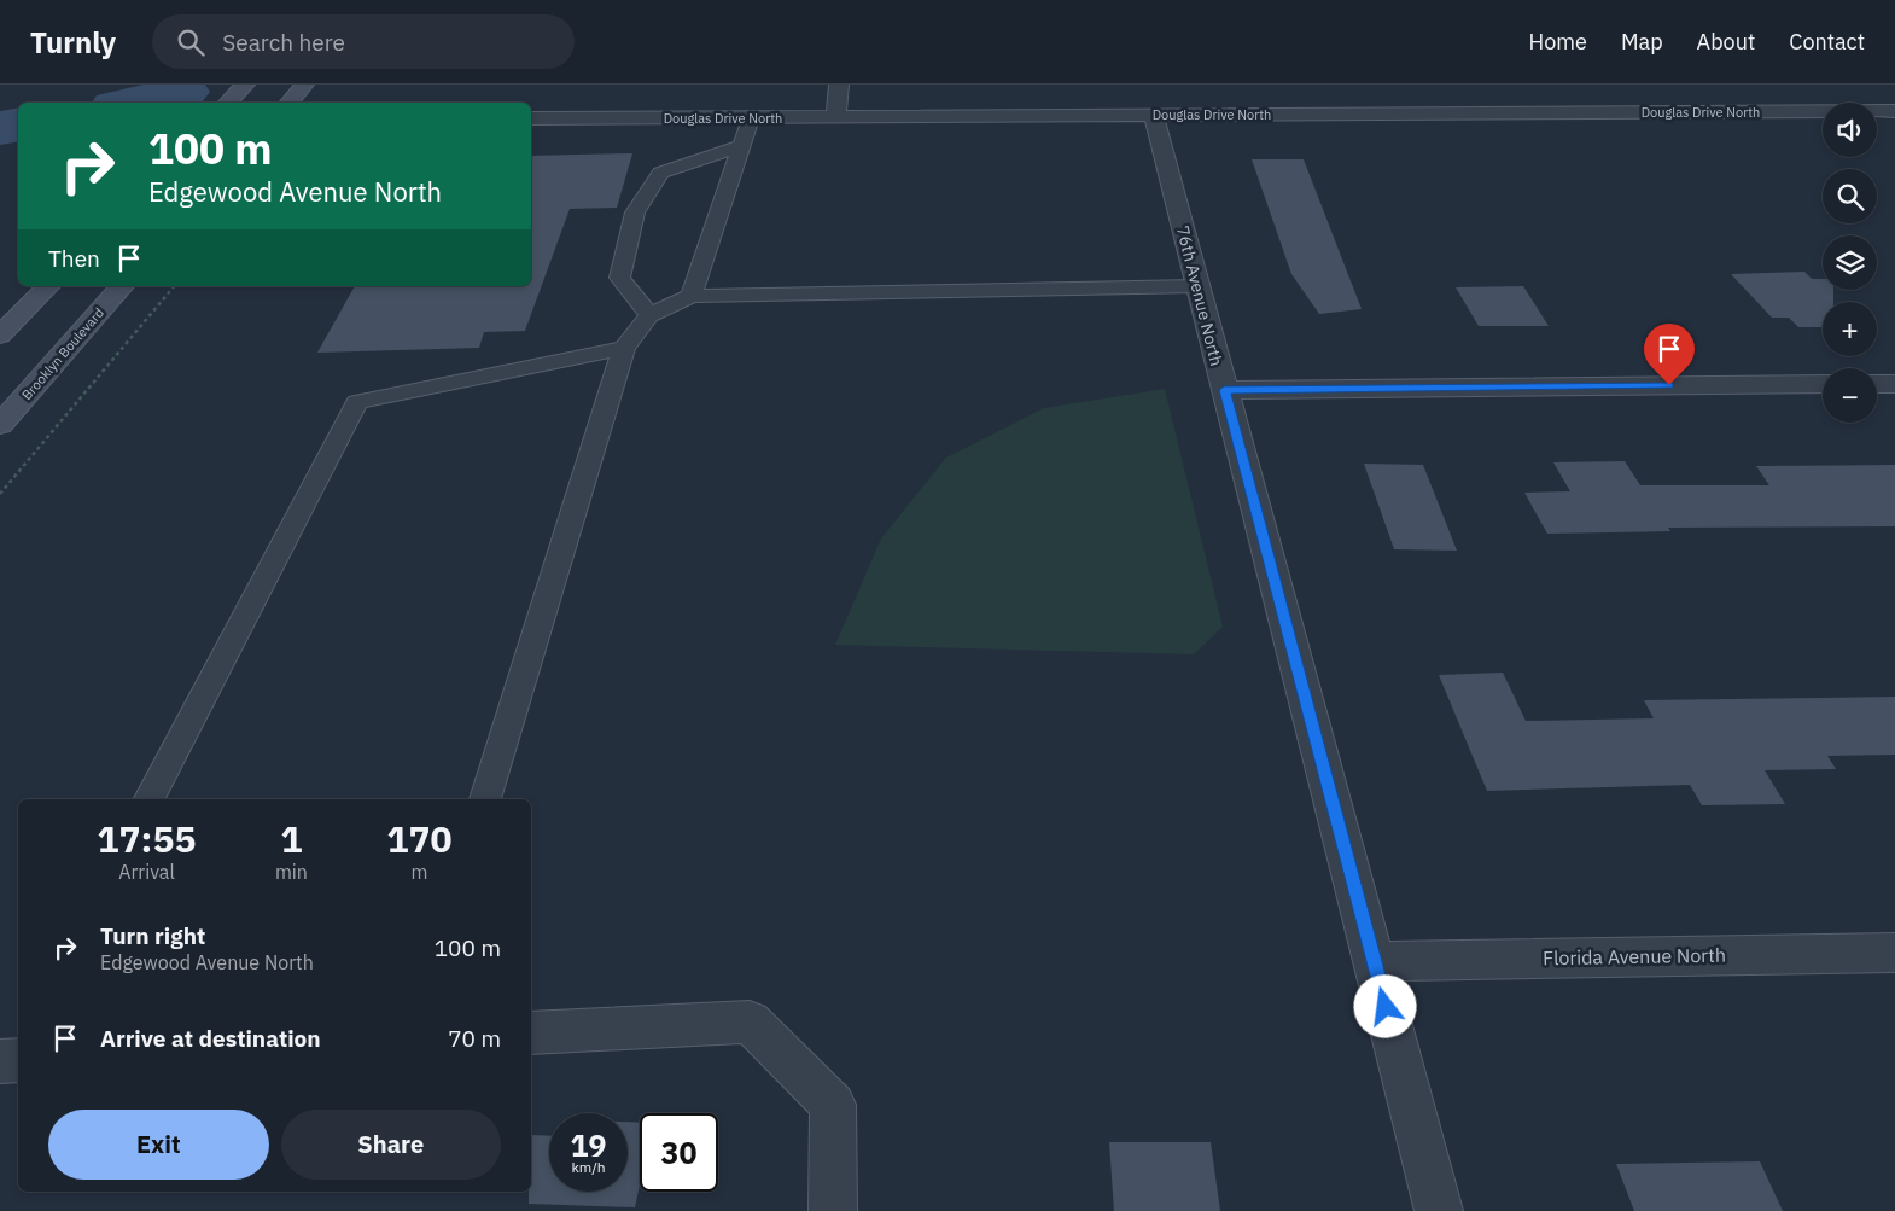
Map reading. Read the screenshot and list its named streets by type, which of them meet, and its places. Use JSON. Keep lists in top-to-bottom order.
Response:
{
  "streets": {
    "main road": ["Brooklyn Boulevard"],
    "street": ["Douglas Drive North", "76th Avenue North", "Florida Avenue North"]
  },
  "crossings": [
    ["Douglas Drive North", "76th Avenue North"],
    ["76th Avenue North", "Florida Avenue North"]
  ],
  "page": {
    "header": "Turnly",
    "search": "Search here",
    "nav": [
      "Home",
      "Map",
      "About",
      "Contact"
    ],
    "map_buttons": ["+", "−"],
    "turn": ["100 m", "Edgewood Avenue North"],
    "then": "Then",
    "eta": [
      "17:55",
      "Arrival",
      "1",
      "min",
      "170",
      "m"
    ],
    "list": [
      {
        "name": "Turn right",
        "note": "Edgewood Avenue North",
        "value": "100 m"
      },
      {
        "name": "Arrive at destination",
        "value": "70 m"
      }
    ],
    "buttons": ["Exit", "Share"],
    "speed": "19 km/h",
    "limit": "30"
  }
}
